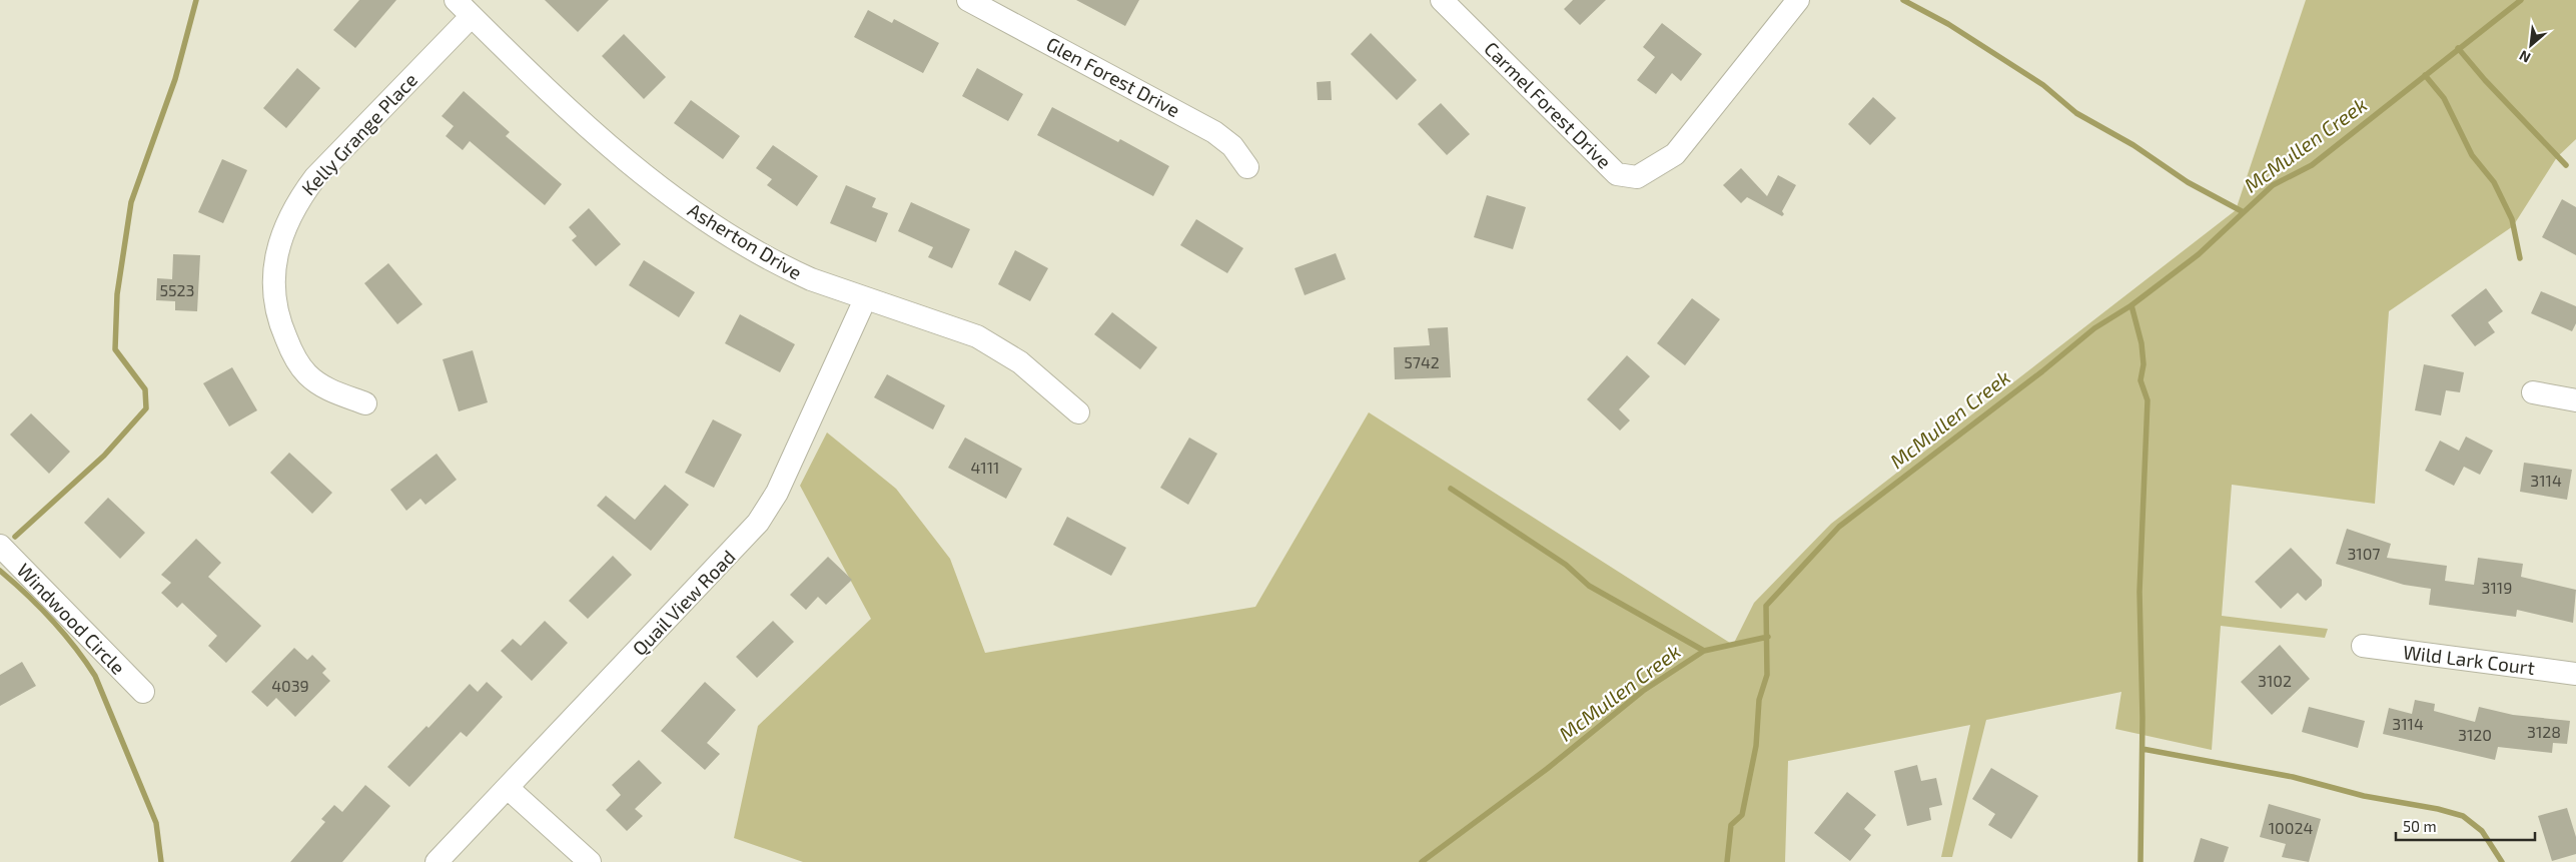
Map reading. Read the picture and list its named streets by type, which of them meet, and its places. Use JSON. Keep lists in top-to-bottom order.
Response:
{
  "streets": {
    "street": [
      "Glen Forest Drive",
      "Carmel Forest Drive",
      "Kelly Grange Place",
      "Asherton Drive",
      "Quail View Road",
      "Windwood Circle",
      "Wild Lark Court"
    ]
  },
  "crossings": [
    ["Kelly Grange Place", "Asherton Drive"],
    ["Asherton Drive", "Quail View Road"]
  ],
  "water": ["McMullen Creek"],
  "house_numbers": [
    "5523",
    "5742",
    "4111",
    "3114",
    "3107",
    "3119",
    "3102",
    "4039",
    "3114",
    "3128",
    "3120",
    "10024"
  ],
  "scale_bar": "50 m",
  "north": "bottom left"
}
